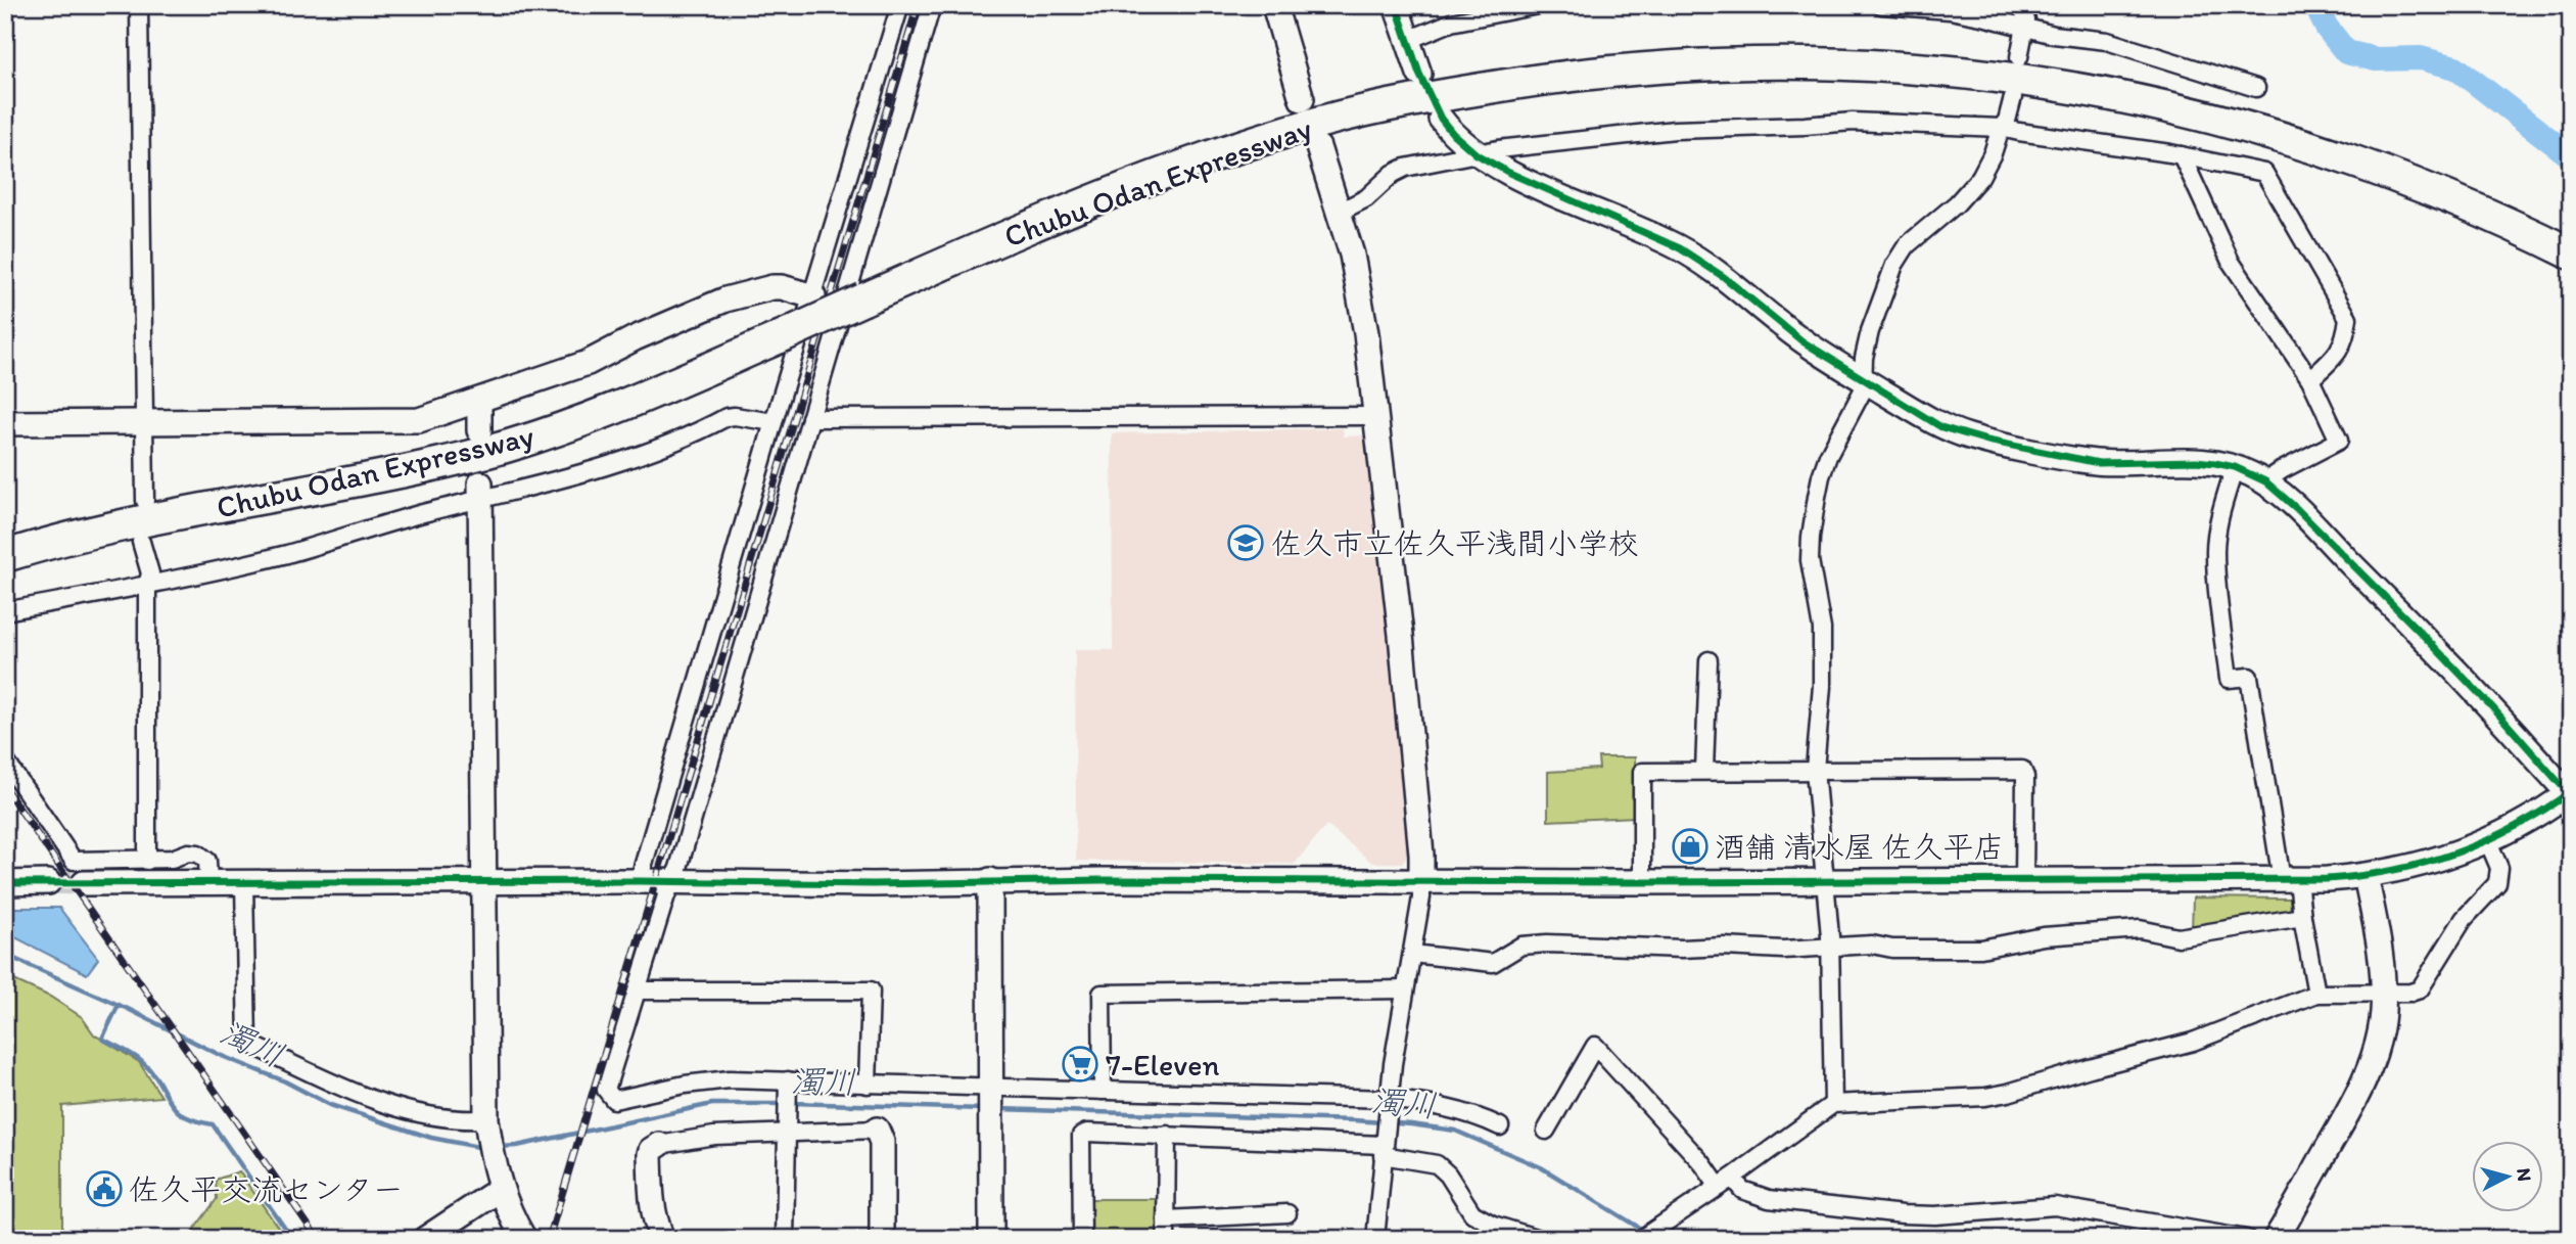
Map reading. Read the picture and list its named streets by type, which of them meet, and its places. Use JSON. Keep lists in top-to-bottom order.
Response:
{
  "streets": {
    "highway": ["Chubu Odan Expressway"]
  },
  "water": ["濁川"],
  "places": {
    "school or university": ["佐久市立佐久平浅間小学校"],
    "shop": ["酒舗 清水屋 佐久平店"],
    "supermarket": ["7-Eleven"],
    "public building": ["佐久平交流センター"]
  },
  "north": "right"
}
